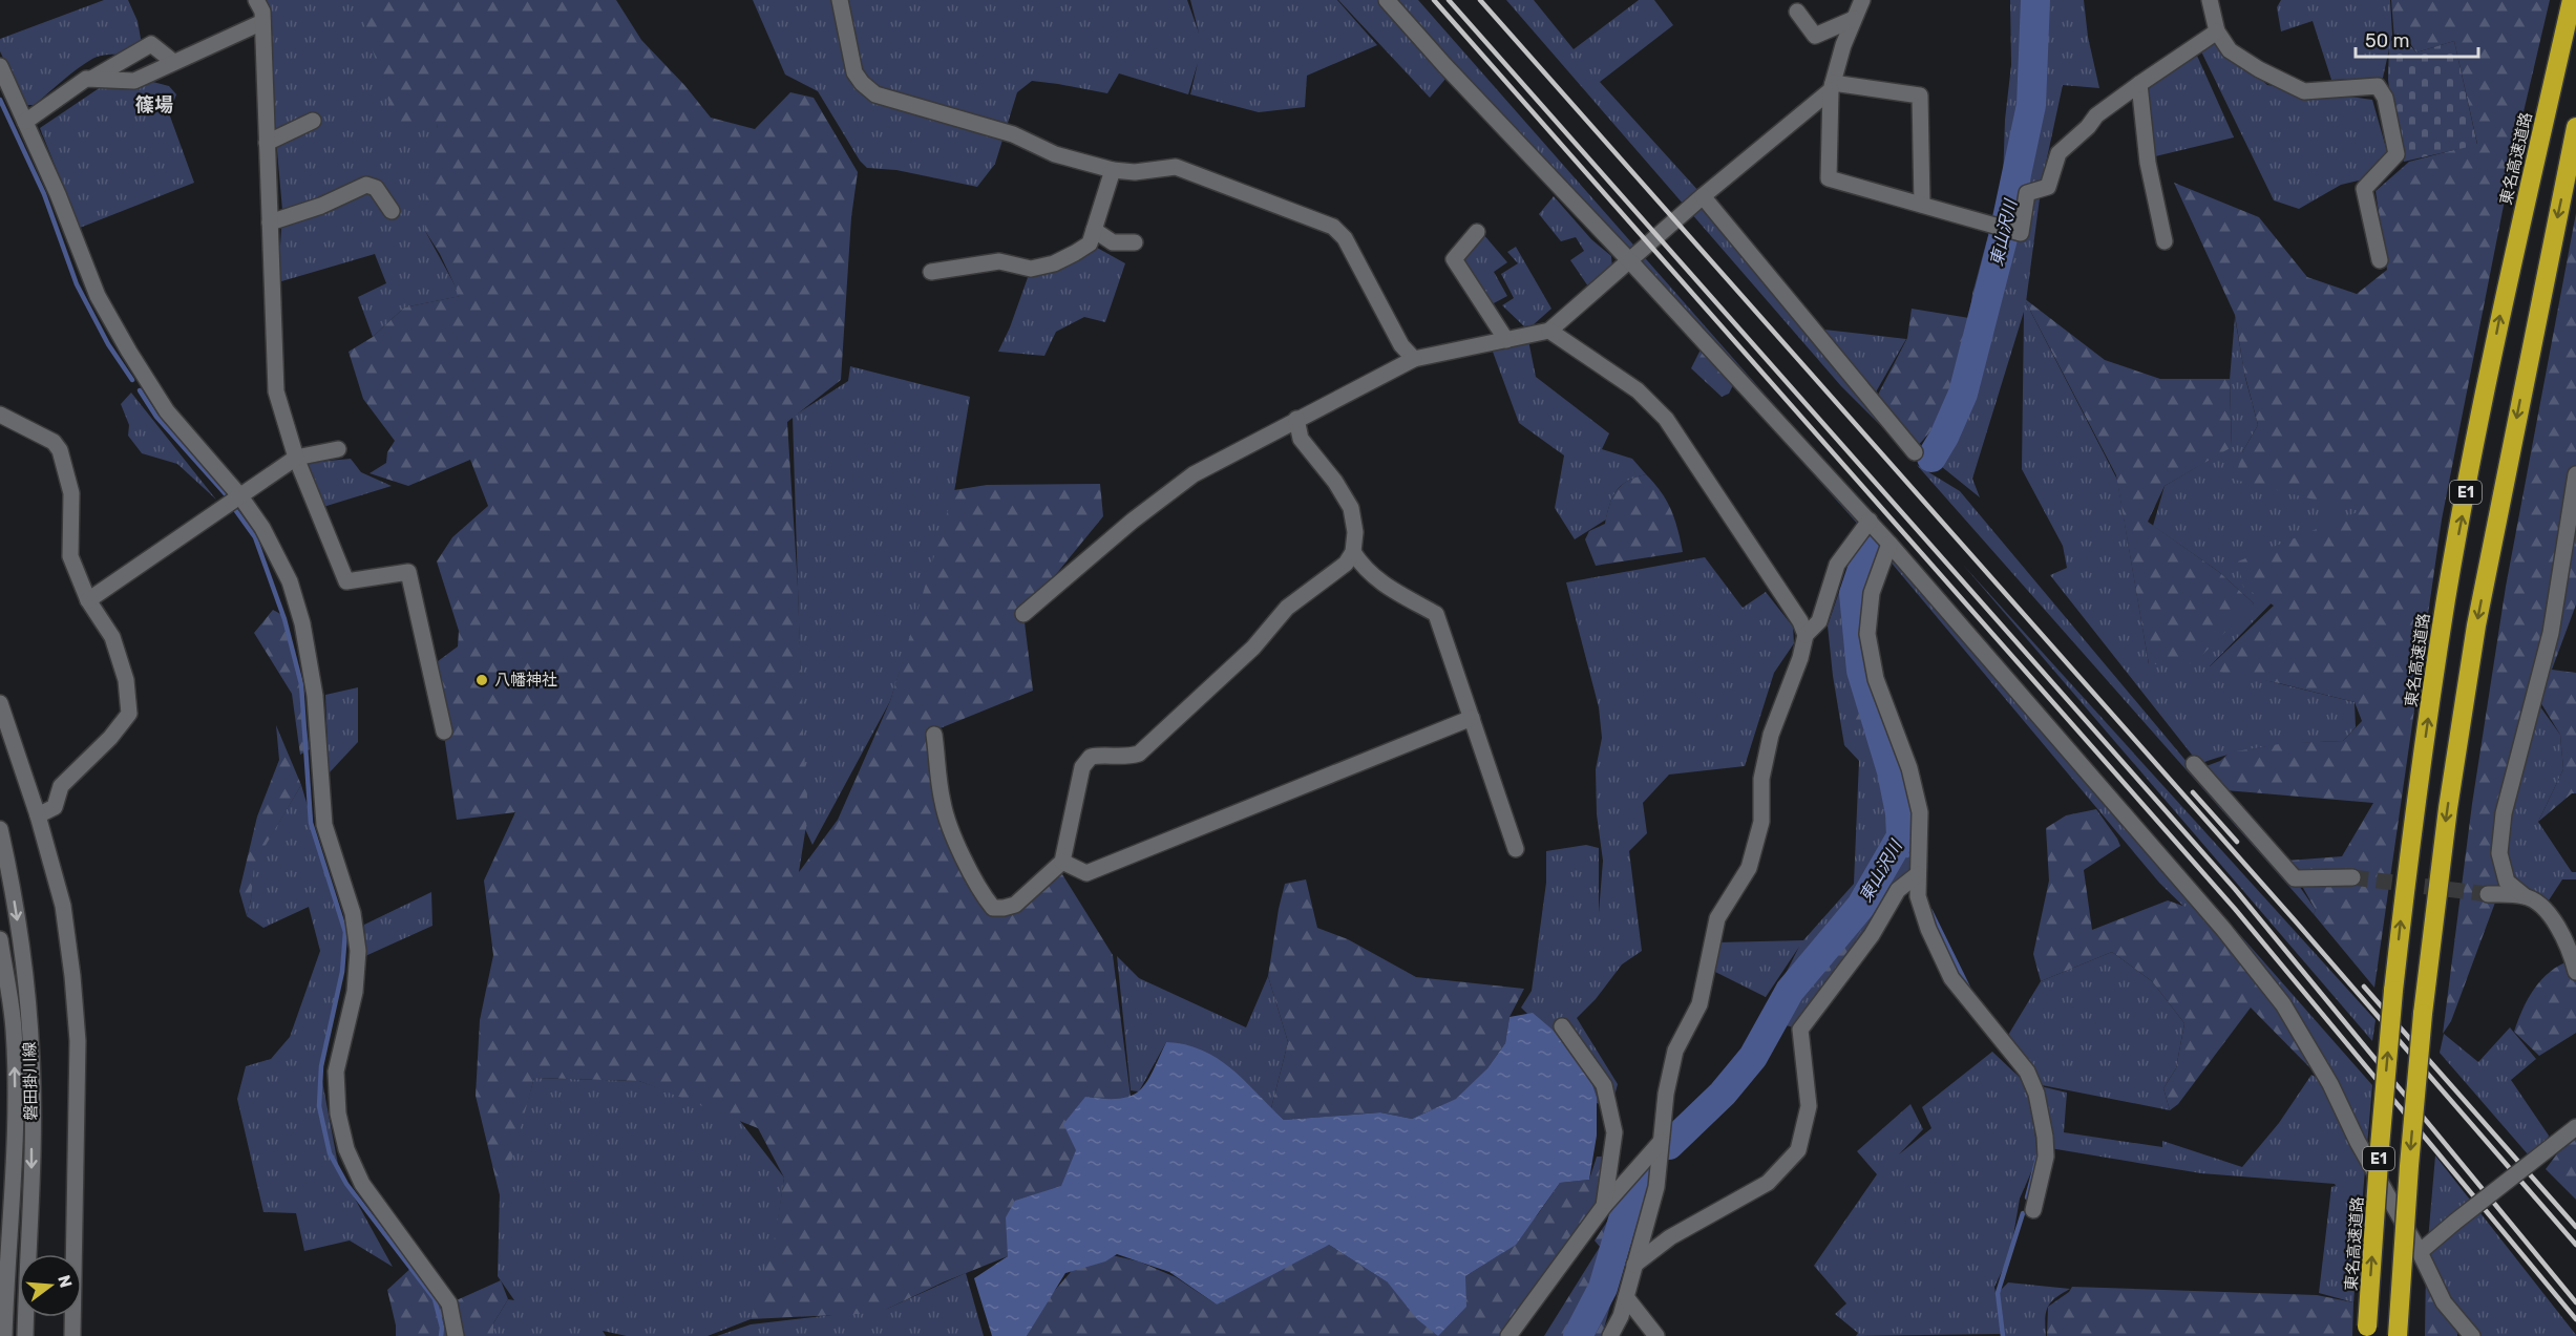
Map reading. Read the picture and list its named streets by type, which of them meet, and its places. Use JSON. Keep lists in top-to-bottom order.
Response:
{
  "streets": {
    "highway": ["東名高速道路", "E1"],
    "street": ["磐田掛川線"]
  },
  "districts": ["篠場"],
  "water": ["東山沢川"],
  "places": ["八幡神社"],
  "scale_bar": "50 m",
  "north": "right"
}
